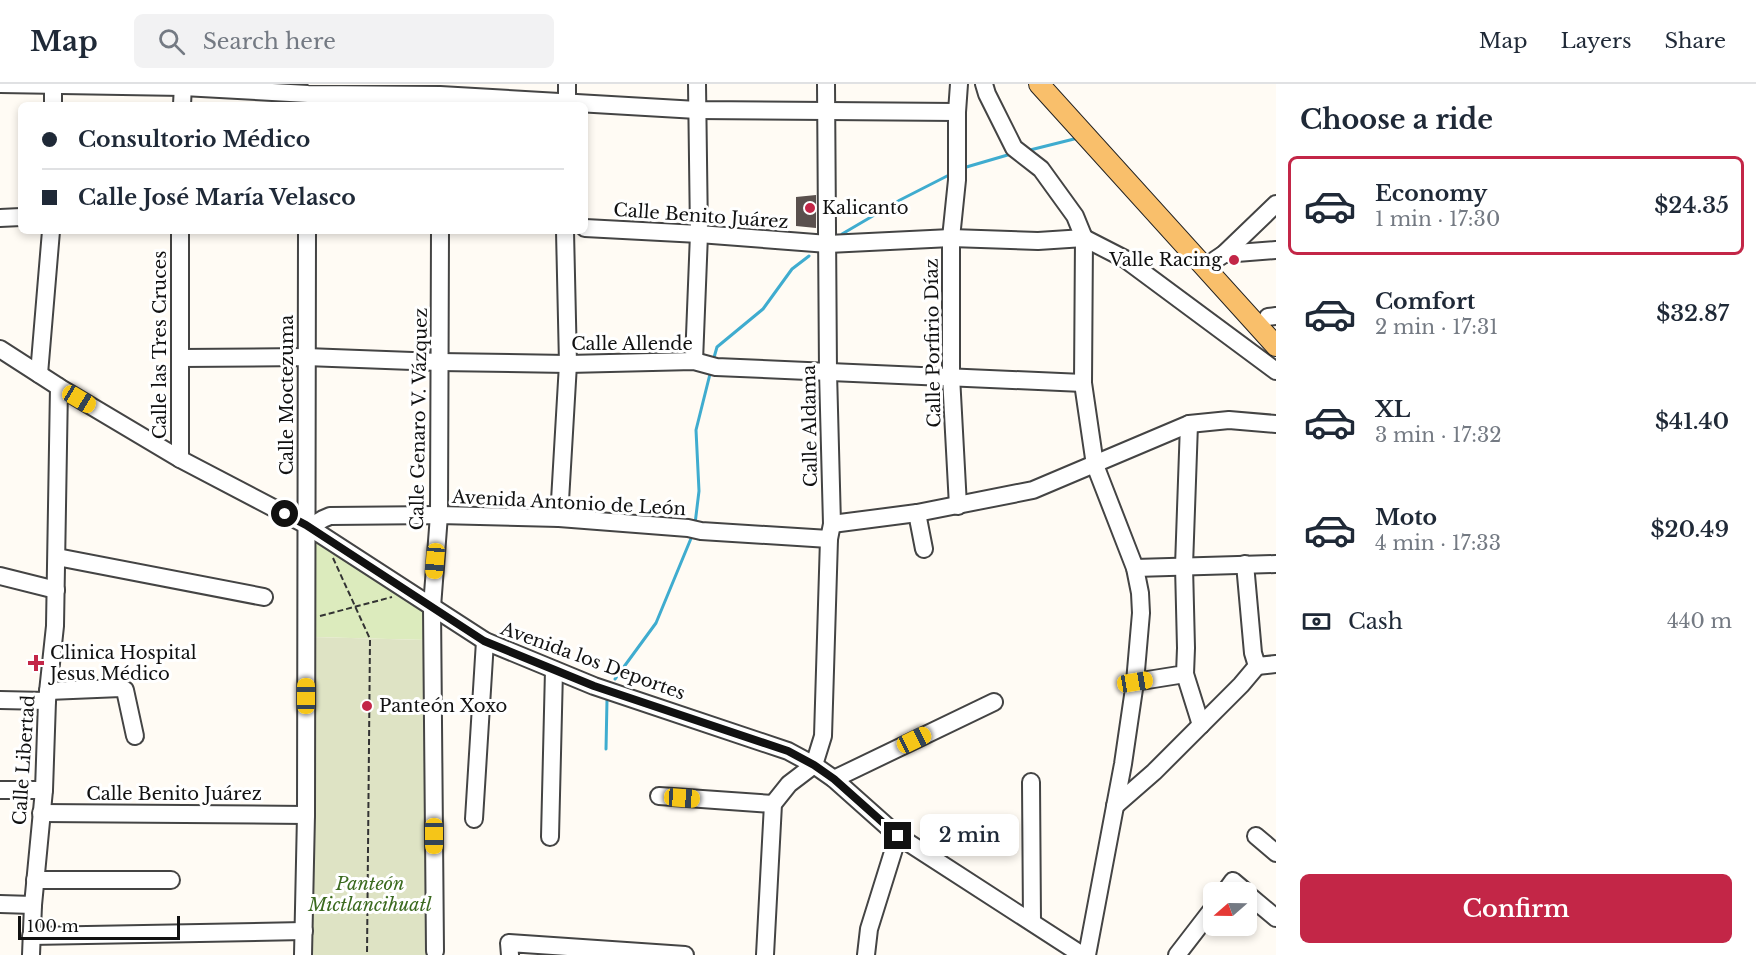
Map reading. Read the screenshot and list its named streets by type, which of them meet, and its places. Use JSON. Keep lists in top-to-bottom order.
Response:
{
  "streets": {
    "street": [
      "Calle Benito Juárez",
      "Calle Porfirio Díaz",
      "Calle Allende",
      "Calle las Tres Cruces",
      "Calle Moctezuma",
      "Calle Genaro V. Vázquez",
      "Calle Aldama",
      "Avenida Antonio de León",
      "Avenida los Deportes",
      "Calle Libertad"
    ]
  },
  "crossings": [
    ["Calle Benito Juárez", "Calle Porfirio Díaz"],
    ["Calle Benito Juárez", "Calle Moctezuma"],
    ["Calle Benito Juárez", "Calle Aldama"],
    ["Calle Benito Juárez", "Calle Libertad"],
    ["Calle Porfirio Díaz", "Calle Allende"],
    ["Calle Porfirio Díaz", "Avenida Antonio de León"],
    ["Calle Allende", "Calle las Tres Cruces"],
    ["Calle Allende", "Calle Moctezuma"],
    ["Calle Allende", "Calle Genaro V. Vázquez"],
    ["Calle Allende", "Calle Aldama"],
    ["Calle las Tres Cruces", "Avenida los Deportes"],
    ["Calle Moctezuma", "Avenida Antonio de León"],
    ["Calle Moctezuma", "Avenida los Deportes"],
    ["Calle Genaro V. Vázquez", "Avenida Antonio de León"],
    ["Calle Genaro V. Vázquez", "Avenida los Deportes"],
    ["Calle Aldama", "Avenida Antonio de León"],
    ["Calle Aldama", "Avenida los Deportes"],
    ["Avenida Antonio de León", "Avenida los Deportes"],
    ["Avenida los Deportes", "Calle Libertad"]
  ],
  "parks": ["Panteón Mictlancihuatl"],
  "places": {
    "other": ["Kalicanto", "Valle Racing", "Panteón Xoxo"],
    "health": ["Clinica Hospital Jesus Médico"]
  },
  "scale_bar": "100 m",
  "north": "left",
  "page": {
    "header": "Map",
    "search": "Search here",
    "nav": ["Map", "Layers", "Share"],
    "heading": "Choose a ride",
    "banner": ["Consultorio Médico", "Calle José María Velasco"],
    "list": [
      {
        "name": "Economy",
        "note": "1 min · 17:30",
        "value": "$24.35"
      },
      {
        "name": "Comfort",
        "note": "2 min · 17:31",
        "value": "$32.87"
      },
      {
        "name": "XL",
        "note": "3 min · 17:32",
        "value": "$41.40"
      },
      {
        "name": "Moto",
        "note": "4 min · 17:33",
        "value": "$20.49"
      }
    ],
    "pay": ["Cash", "440 m"],
    "bubble": "2 min",
    "buttons": "Confirm",
    "scale": "100 m"
  }
}
